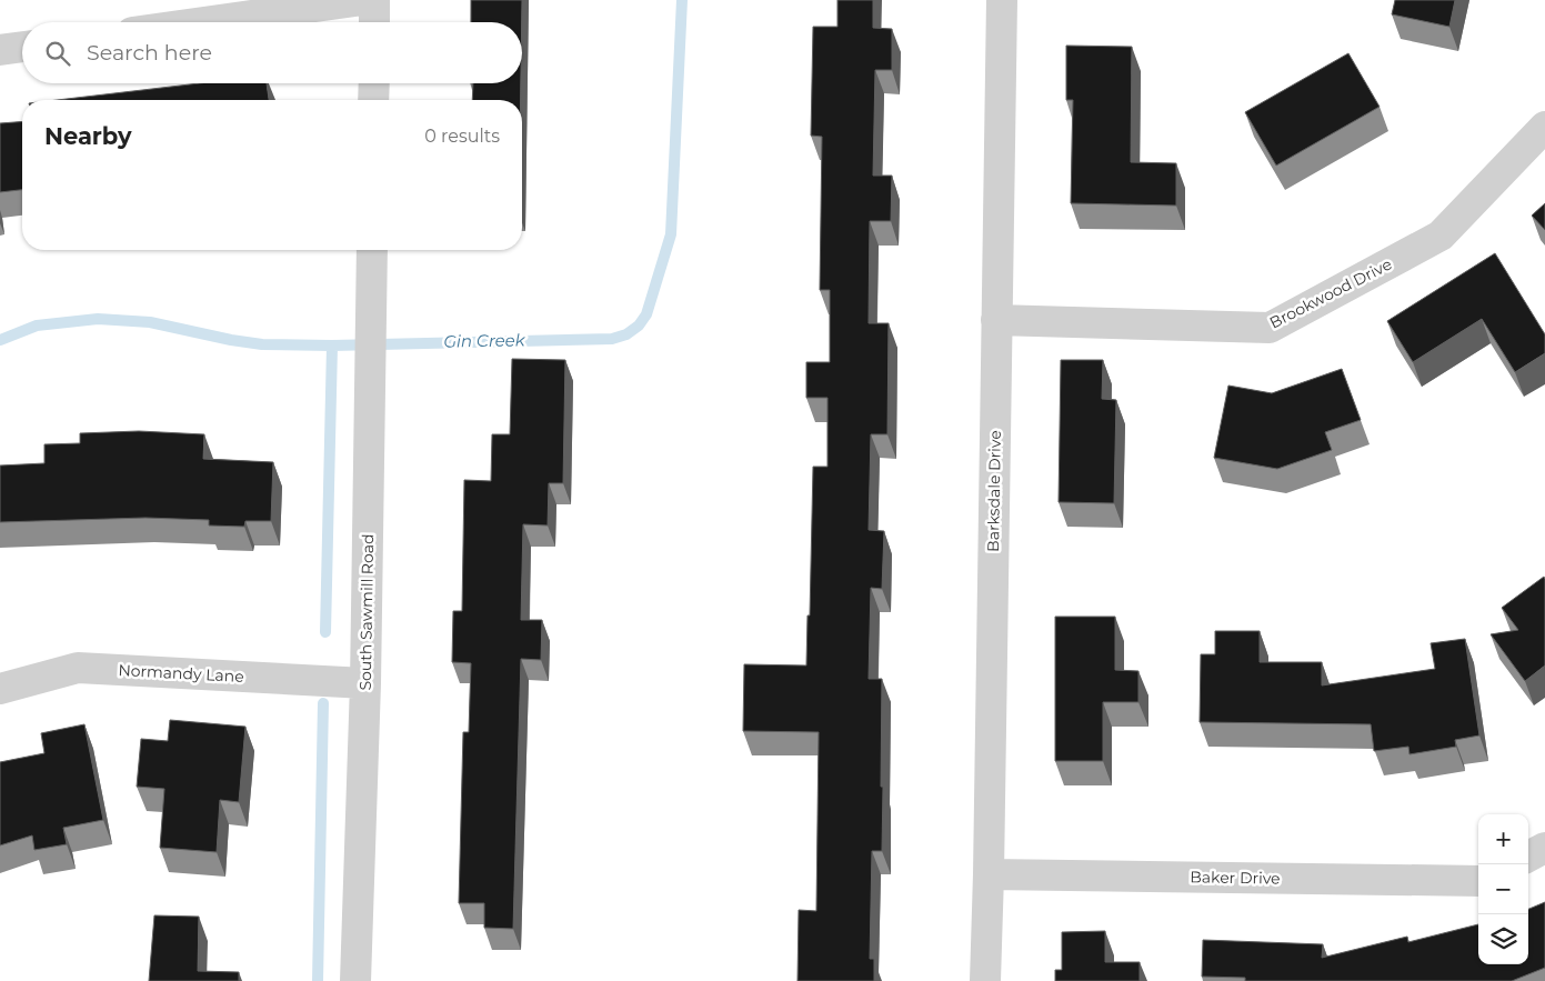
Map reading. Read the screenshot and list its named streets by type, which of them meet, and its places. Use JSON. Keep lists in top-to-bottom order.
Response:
{
  "streets": {
    "street": [
      "Brookwood Drive",
      "Barksdale Drive",
      "South Sawmill Road",
      "Normandy Lane",
      "Baker Drive"
    ]
  },
  "crossings": [
    ["Brookwood Drive", "Barksdale Drive"],
    ["Barksdale Drive", "Baker Drive"],
    ["South Sawmill Road", "Normandy Lane"]
  ],
  "water": ["Gin Creek"],
  "page": {
    "search": "Search here",
    "heading": ["Nearby", "0 results"],
    "map_buttons": ["+", "−"]
  }
}
